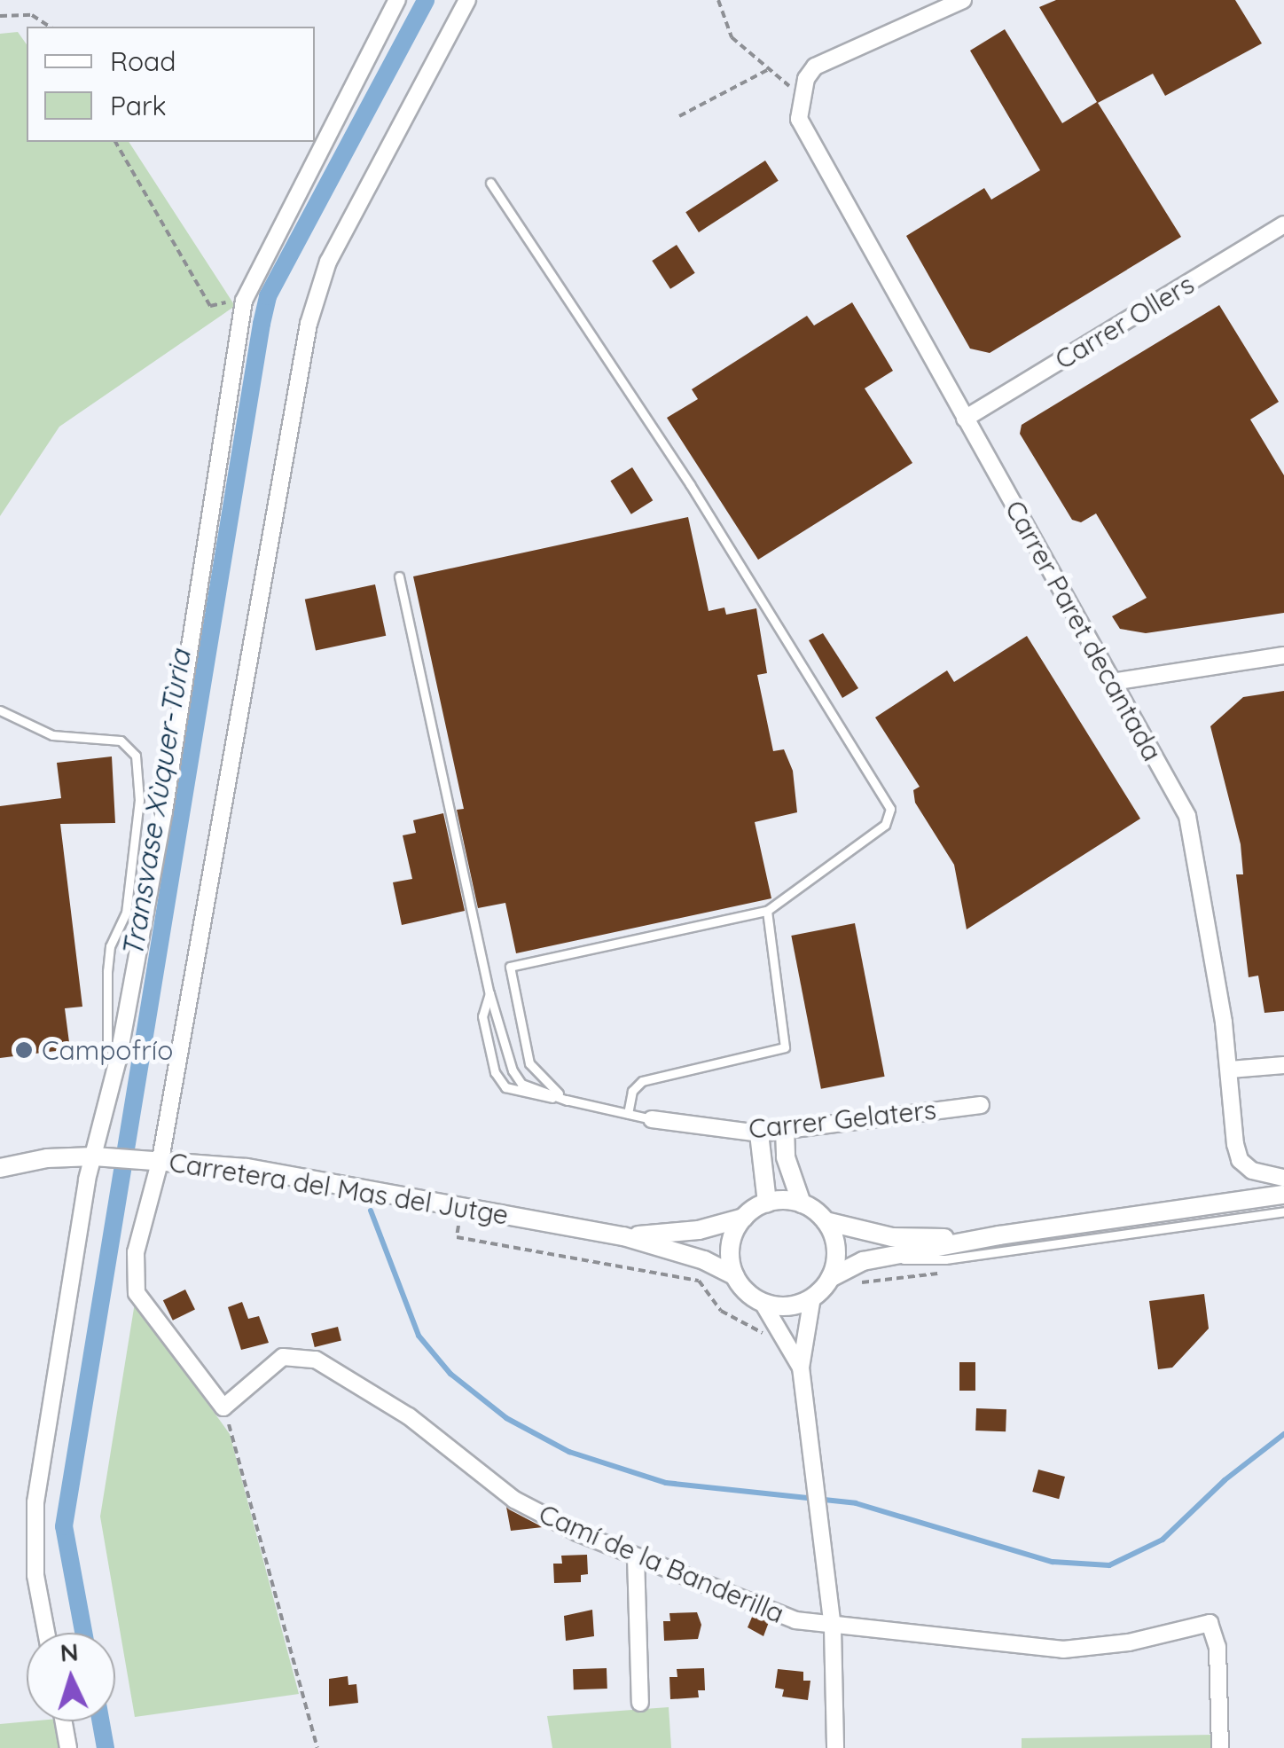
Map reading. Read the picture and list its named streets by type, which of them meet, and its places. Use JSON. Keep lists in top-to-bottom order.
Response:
{
  "streets": {
    "street": [
      "Carrer Ollers",
      "Carrer Paret decantada",
      "Carrer Gelaters",
      "Carretera del Mas del Jutge",
      "Camí de la Banderilla"
    ]
  },
  "crossings": [
    ["Carrer Ollers", "Carrer Paret decantada"]
  ],
  "water": ["Transvase Xùquer-Tùria"],
  "places": ["Campofrío"],
  "legend": ["Road", "Park"],
  "north": "top"
}
